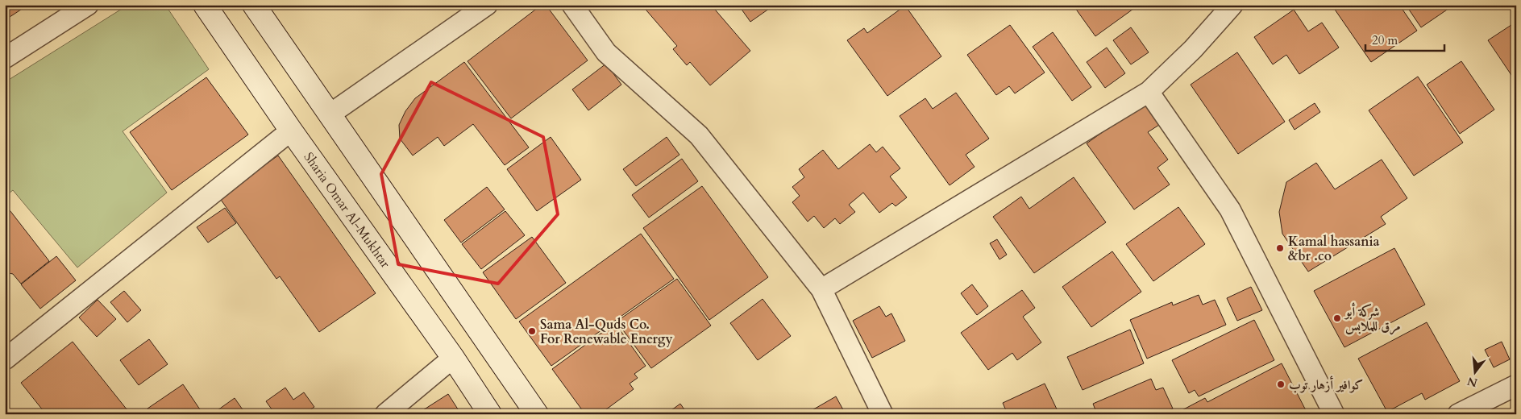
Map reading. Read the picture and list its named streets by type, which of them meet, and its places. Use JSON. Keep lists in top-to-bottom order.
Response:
{
  "streets": {
    "main road": ["Sharia Omar Al-Mukhtar"]
  },
  "places": [
    "Kamal hassania &br .co",
    "شركة أبو مرق للملابس",
    "Sama Al-Quds Co. For Renewable Energy",
    "كوافير أزهار توب"
  ],
  "scale_bar": "20 m",
  "north": "bottom"
}
